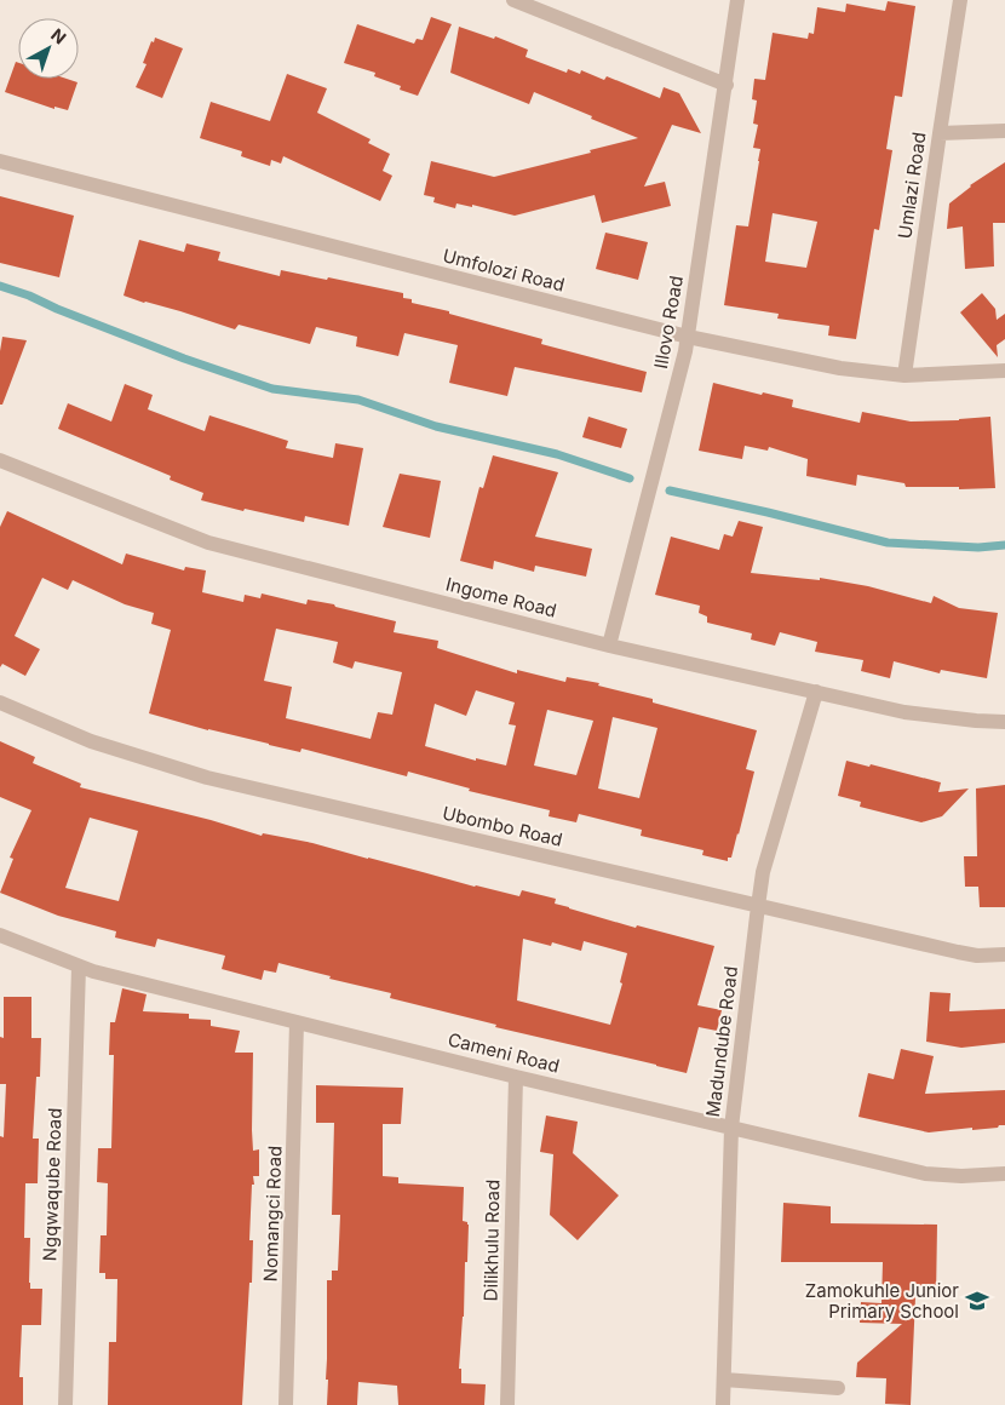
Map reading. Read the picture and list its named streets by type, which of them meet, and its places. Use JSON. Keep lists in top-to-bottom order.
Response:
{
  "streets": {
    "street": [
      "Umlazi Road",
      "Umfolozi Road",
      "Illovo Road",
      "Ingome Road",
      "Ubombo Road",
      "Madundube Road",
      "Cameni Road",
      "Ngqwaqube Road",
      "Nomangci Road",
      "Dilikhulu Road"
    ]
  },
  "crossings": [
    ["Umlazi Road", "Umfolozi Road"],
    ["Umfolozi Road", "Illovo Road"],
    ["Illovo Road", "Ingome Road"],
    ["Ingome Road", "Madundube Road"],
    ["Ubombo Road", "Madundube Road"],
    ["Madundube Road", "Cameni Road"],
    ["Cameni Road", "Ngqwaqube Road"],
    ["Cameni Road", "Nomangci Road"],
    ["Cameni Road", "Dilikhulu Road"]
  ],
  "places": {
    "school or university": ["Zamokuhle Junior Primary School"]
  },
  "north": "top right"
}
